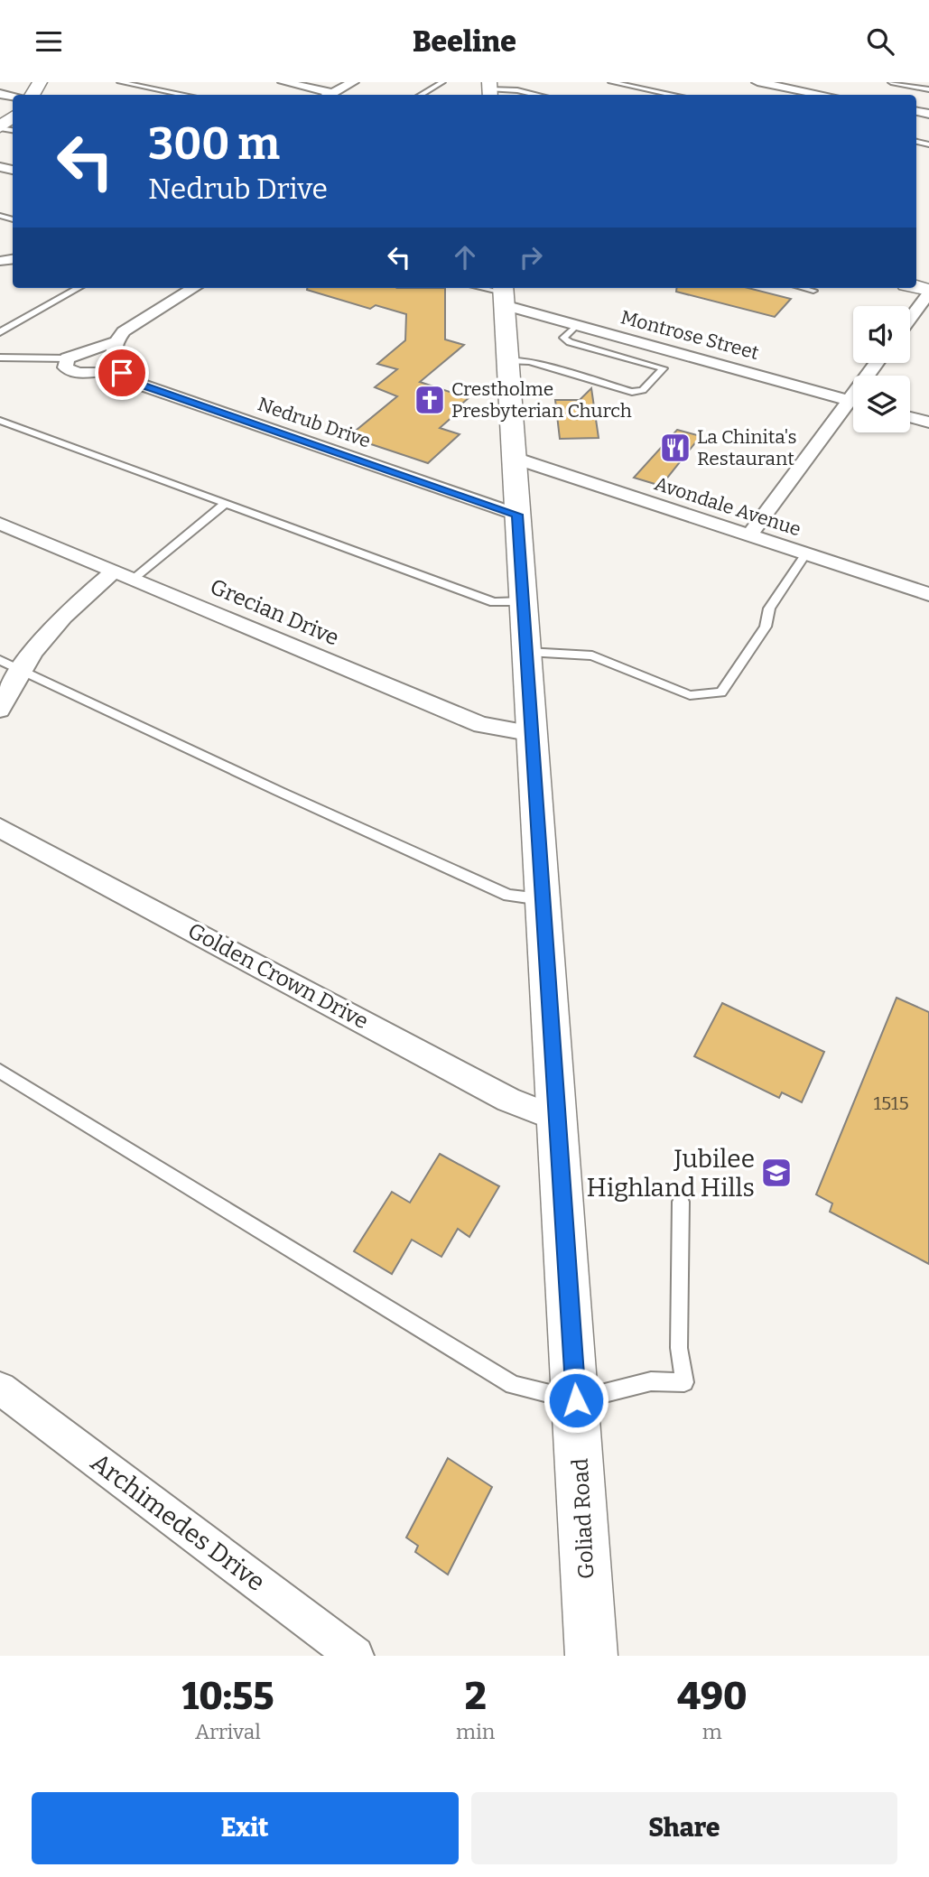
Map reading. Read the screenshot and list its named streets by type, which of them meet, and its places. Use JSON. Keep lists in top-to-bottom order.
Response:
{
  "streets": {
    "main road": ["Goliad Road"],
    "street": [
      "Montrose Street",
      "Nedrub Drive",
      "Avondale Avenue",
      "Grecian Drive",
      "Golden Crown Drive",
      "Archimedes Drive"
    ]
  },
  "crossings": [
    ["Montrose Street", "Goliad Road"],
    ["Nedrub Drive", "Goliad Road"],
    ["Avondale Avenue", "Goliad Road"],
    ["Grecian Drive", "Goliad Road"],
    ["Golden Crown Drive", "Goliad Road"]
  ],
  "places": {
    "church": ["Crestholme Presbyterian Church"],
    "restaurant": ["La Chinita's Restaurant"],
    "school or university": ["Jubilee Highland Hills"]
  },
  "house_numbers": ["1515"],
  "page": {
    "header": "Beeline",
    "turn": ["300 m", "Nedrub Drive"],
    "eta": [
      "10:55",
      "Arrival",
      "2",
      "min",
      "490",
      "m"
    ],
    "buttons": ["Exit", "Share"]
  }
}
